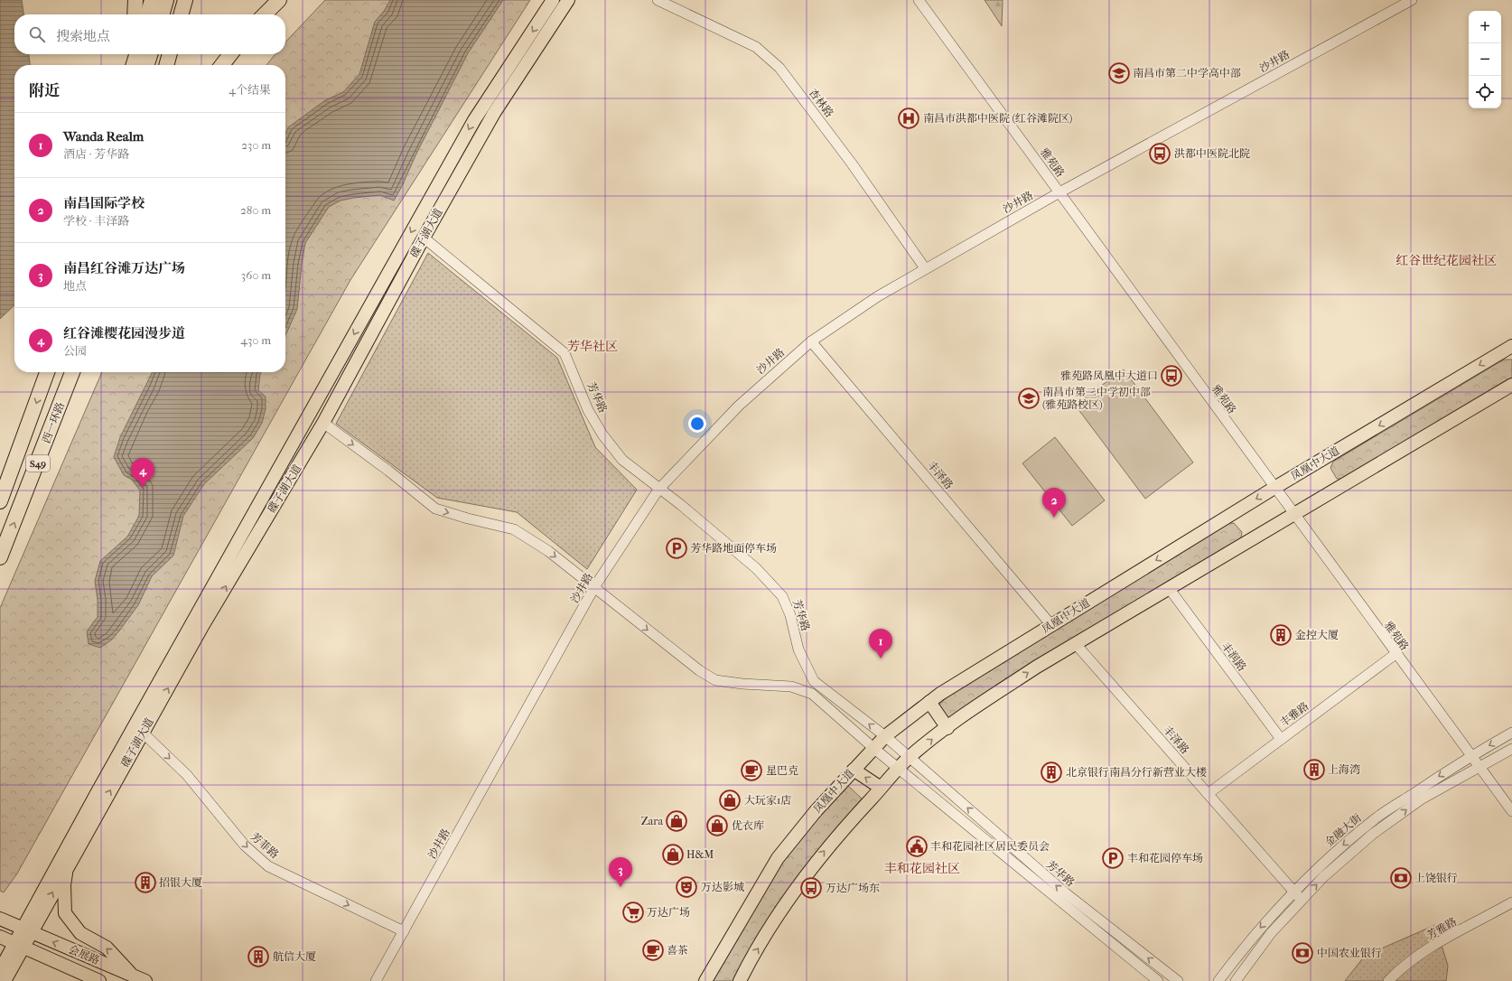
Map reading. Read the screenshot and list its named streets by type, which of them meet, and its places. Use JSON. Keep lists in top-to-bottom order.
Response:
{
  "streets": {
    "highway": ["西一环路", "S49"],
    "main road": ["碟子湖大道", "凤凰中大道", "会展路"],
    "street": [
      "沙井路",
      "杏林路",
      "雅苑路",
      "芳华路",
      "丰泽路",
      "丰润路",
      "丰雅路",
      "金融大街",
      "芳菲路",
      "芳雅路"
    ]
  },
  "crossings": [
    ["沙井路", "杏林路"],
    ["沙井路", "雅苑路"],
    ["沙井路", "芳华路"],
    ["沙井路", "丰泽路"],
    ["沙井路", "芳菲路"],
    ["雅苑路", "凤凰中大道"],
    ["雅苑路", "丰雅路"],
    ["雅苑路", "金融大街"],
    ["碟子湖大道", "芳华路"],
    ["碟子湖大道", "芳菲路"],
    ["碟子湖大道", "会展路"],
    ["芳华路", "凤凰中大道"],
    ["凤凰中大道", "丰泽路"],
    ["丰泽路", "丰雅路"],
    ["丰泽路", "金融大街"],
    ["丰润路", "丰雅路"]
  ],
  "one_way": ["芳菲路"],
  "districts": ["红谷世纪花园社区", "芳华社区", "丰和花园社区"],
  "places": {
    "school or university": ["南昌市第二中学高中部", "南昌市第二中学初中部 (雅苑路校区)"],
    "hospital": ["南昌市洪都中医院 (红谷滩院区)"],
    "bus stop": ["洪都中医院北院", "雅苑路凤凰中大道口", "万达广场东"],
    "parking": ["芳华路地面停车场", "丰和花园停车场"],
    "building": [
      "金控大厦",
      "上海湾",
      "北京银行南昌分行新营业大楼",
      "招银大厦",
      "航信大厦"
    ],
    "cafe": ["星巴克", "喜茶"],
    "shop": [
      "大玩家1店",
      "Zara",
      "优衣库",
      "H&M"
    ],
    "public building": ["丰和花园社区居民委员会"],
    "bank": ["上饶银行", "中国农业银行"],
    "theatre": ["万达影城"],
    "supermarket": ["万达广场"]
  },
  "page": {
    "map_buttons": ["+", "−"],
    "search": "搜索地点",
    "heading": ["附近", "4个结果"],
    "list": [
      {
        "mark": "1",
        "name": "Wanda Realm",
        "note": "酒店 · 芳华路",
        "value": "230 m"
      },
      {
        "mark": "2",
        "name": "南昌国际学校",
        "note": "学校 · 丰泽路",
        "value": "280 m"
      },
      {
        "mark": "3",
        "name": "南昌红谷滩万达广场",
        "note": "地点",
        "value": "360 m"
      },
      {
        "mark": "4",
        "name": "红谷滩樱花园漫步道",
        "note": "公园",
        "value": "430 m"
      }
    ],
    "pins": [
      "4",
      "2",
      "1",
      "3"
    ]
  }
}
